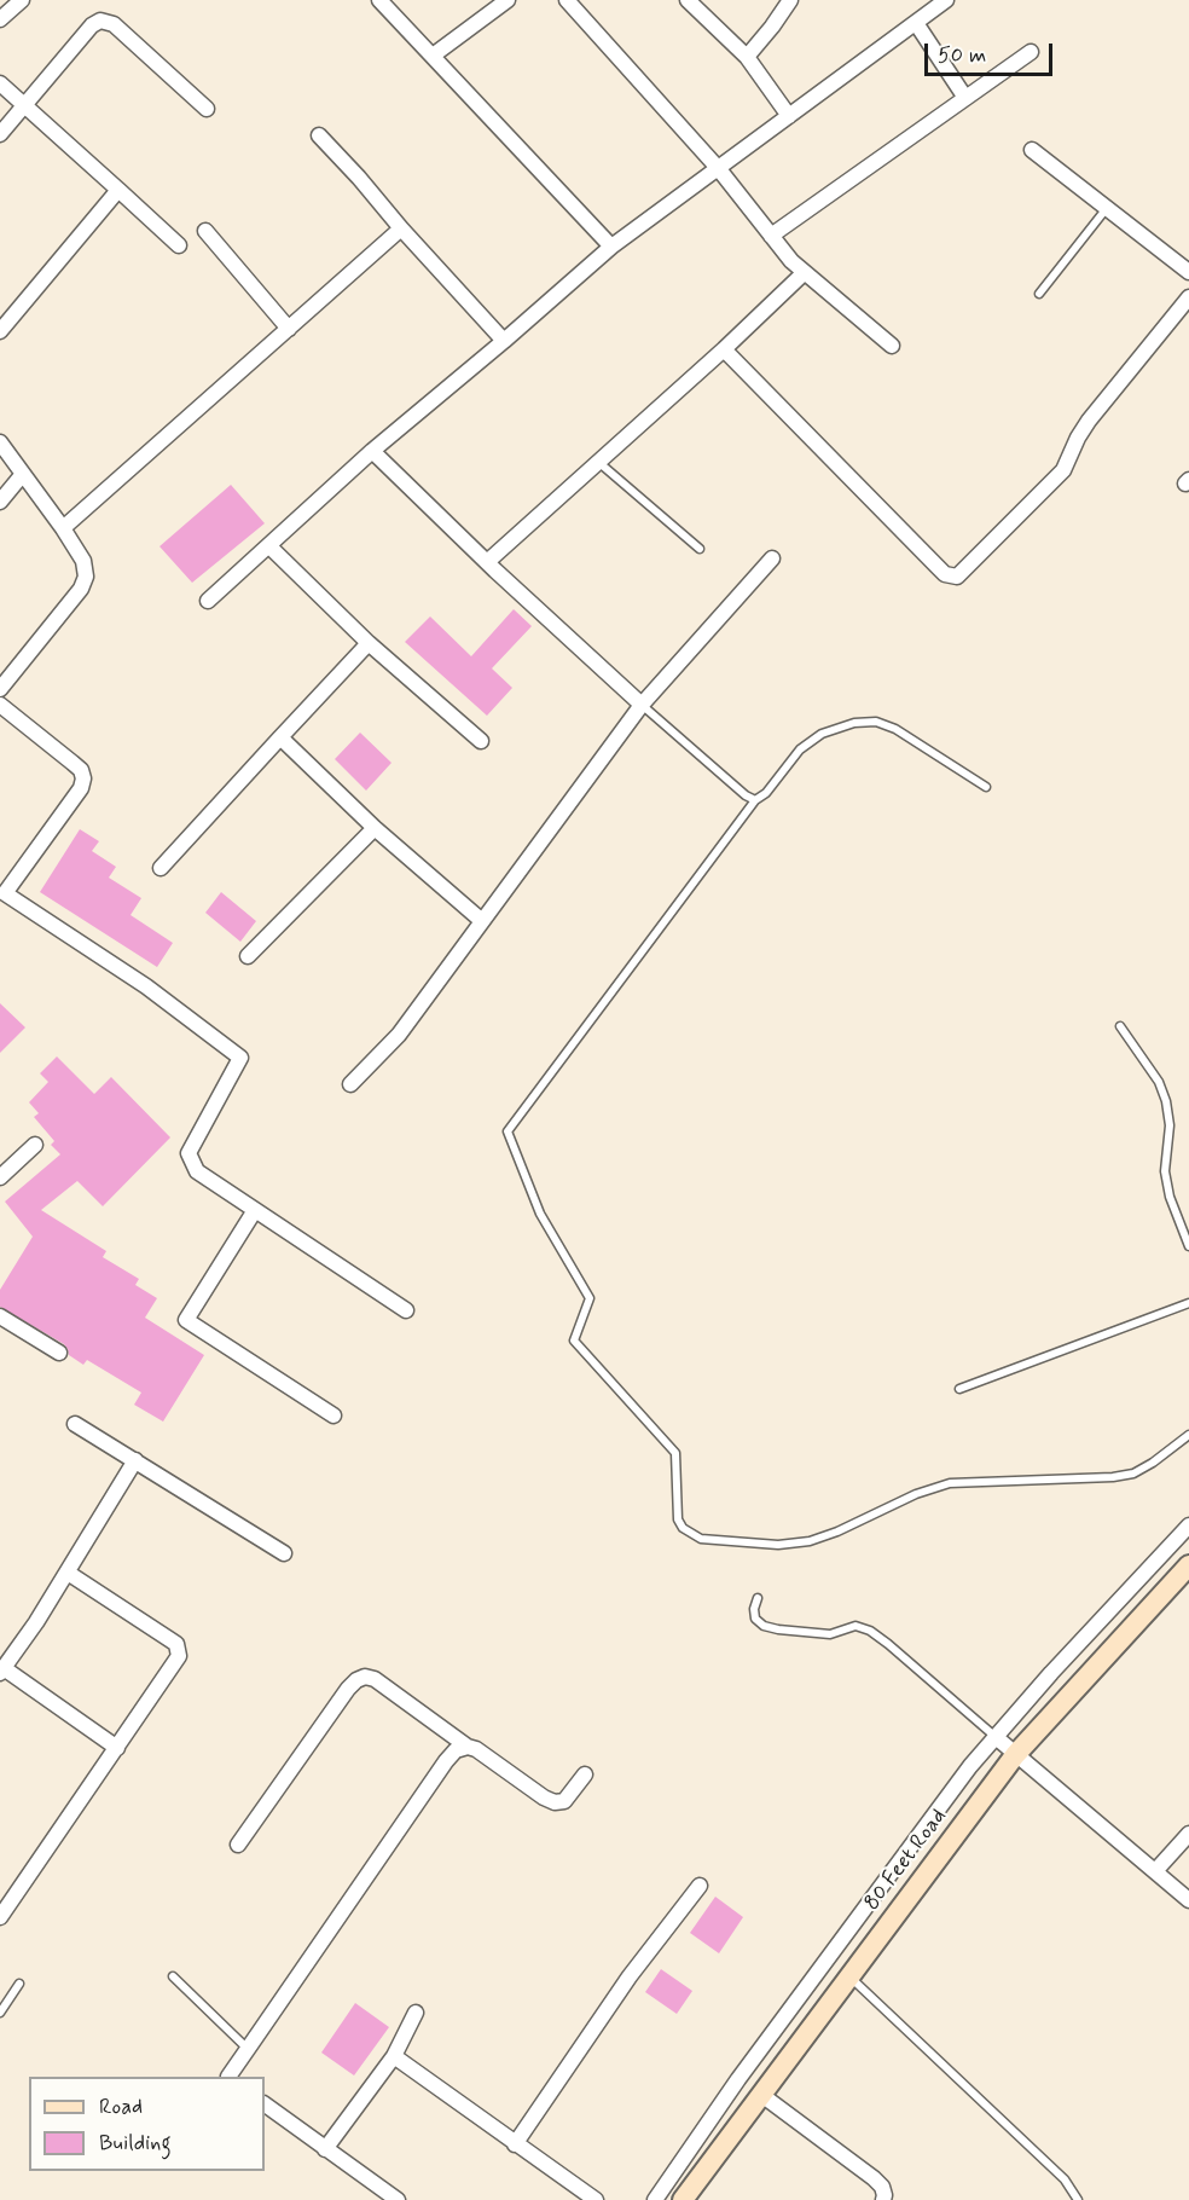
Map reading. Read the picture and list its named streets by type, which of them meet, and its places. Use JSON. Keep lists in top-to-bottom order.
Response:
{
  "streets": {
    "street": ["80 Feet Road"]
  },
  "legend": ["Road", "Building"],
  "scale_bar": "50 m"
}
